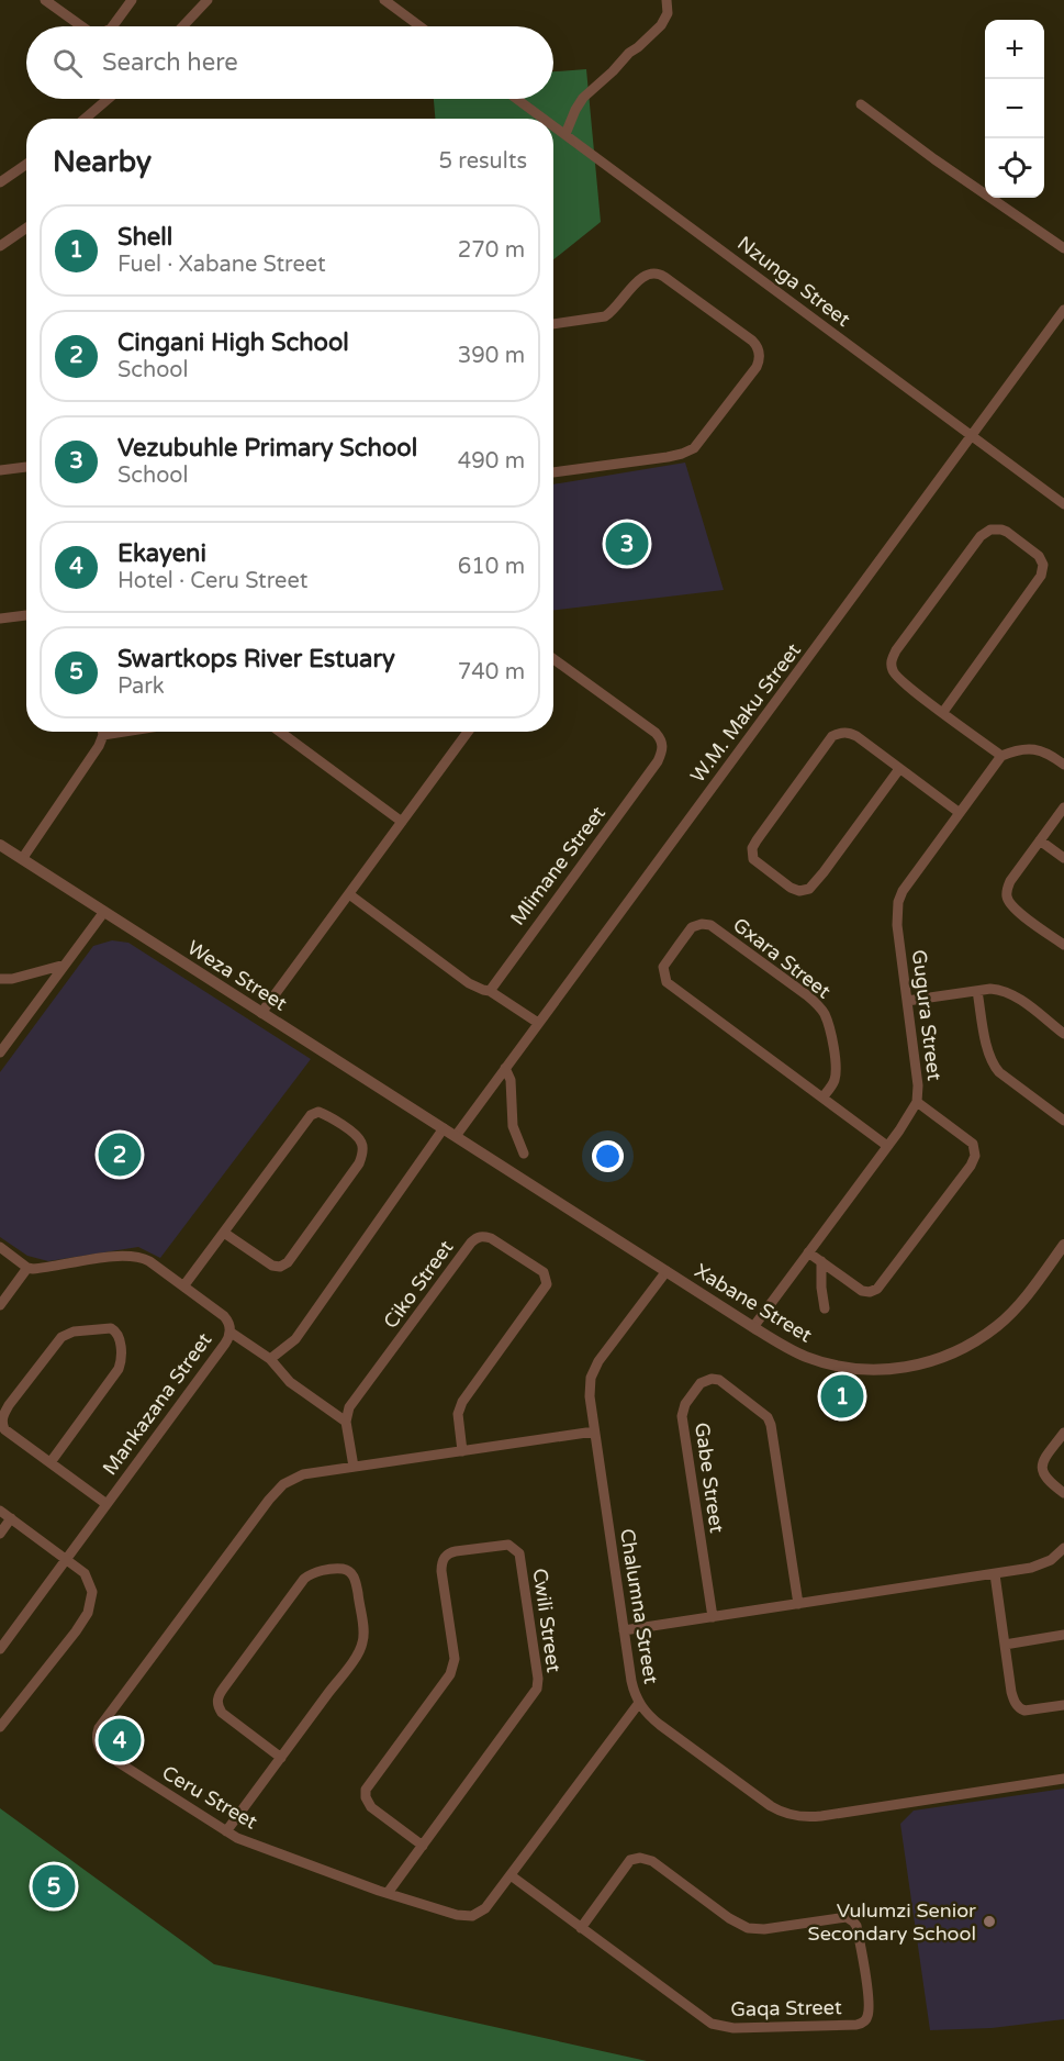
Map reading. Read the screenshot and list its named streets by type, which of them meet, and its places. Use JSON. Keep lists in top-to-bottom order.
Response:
{
  "streets": {
    "street": [
      "Nzunga Street",
      "W.M. Maku Street",
      "Mlimane Street",
      "Gxara Street",
      "Weza Street",
      "Gugura Street",
      "Ciko Street",
      "Xabane Street",
      "Mankazana Street",
      "Gabe Street",
      "Chalumna Street",
      "Cwili Street",
      "Ceru Street",
      "Gaqa Street"
    ]
  },
  "crossings": [
    ["Nzunga Street", "W.M. Maku Street"],
    ["W.M. Maku Street", "Weza Street"],
    ["W.M. Maku Street", "Xabane Street"],
    ["Gxara Street", "Gugura Street"],
    ["Weza Street", "Xabane Street"],
    ["Gugura Street", "Xabane Street"],
    ["Ciko Street", "Ceru Street"],
    ["Xabane Street", "Chalumna Street"],
    ["Chalumna Street", "Ceru Street"],
    ["Cwili Street", "Ceru Street"],
    ["Ceru Street", "Gaqa Street"]
  ],
  "places": ["Vulumzi Senior Secondary School"],
  "page": {
    "map_buttons": ["+", "−"],
    "search": "Search here",
    "heading": ["Nearby", "5 results"],
    "list": [
      {
        "mark": "1",
        "name": "Shell",
        "note": "Fuel · Xabane Street",
        "value": "270 m"
      },
      {
        "mark": "2",
        "name": "Cingani High School",
        "note": "School",
        "value": "390 m"
      },
      {
        "mark": "3",
        "name": "Vezubuhle Primary School",
        "note": "School",
        "value": "490 m"
      },
      {
        "mark": "4",
        "name": "Ekayeni",
        "note": "Hotel · Ceru Street",
        "value": "610 m"
      },
      {
        "mark": "5",
        "name": "Swartkops River Estuary",
        "note": "Park",
        "value": "740 m"
      }
    ],
    "pins": [
      "3",
      "2",
      "1",
      "4",
      "5"
    ]
  }
}
